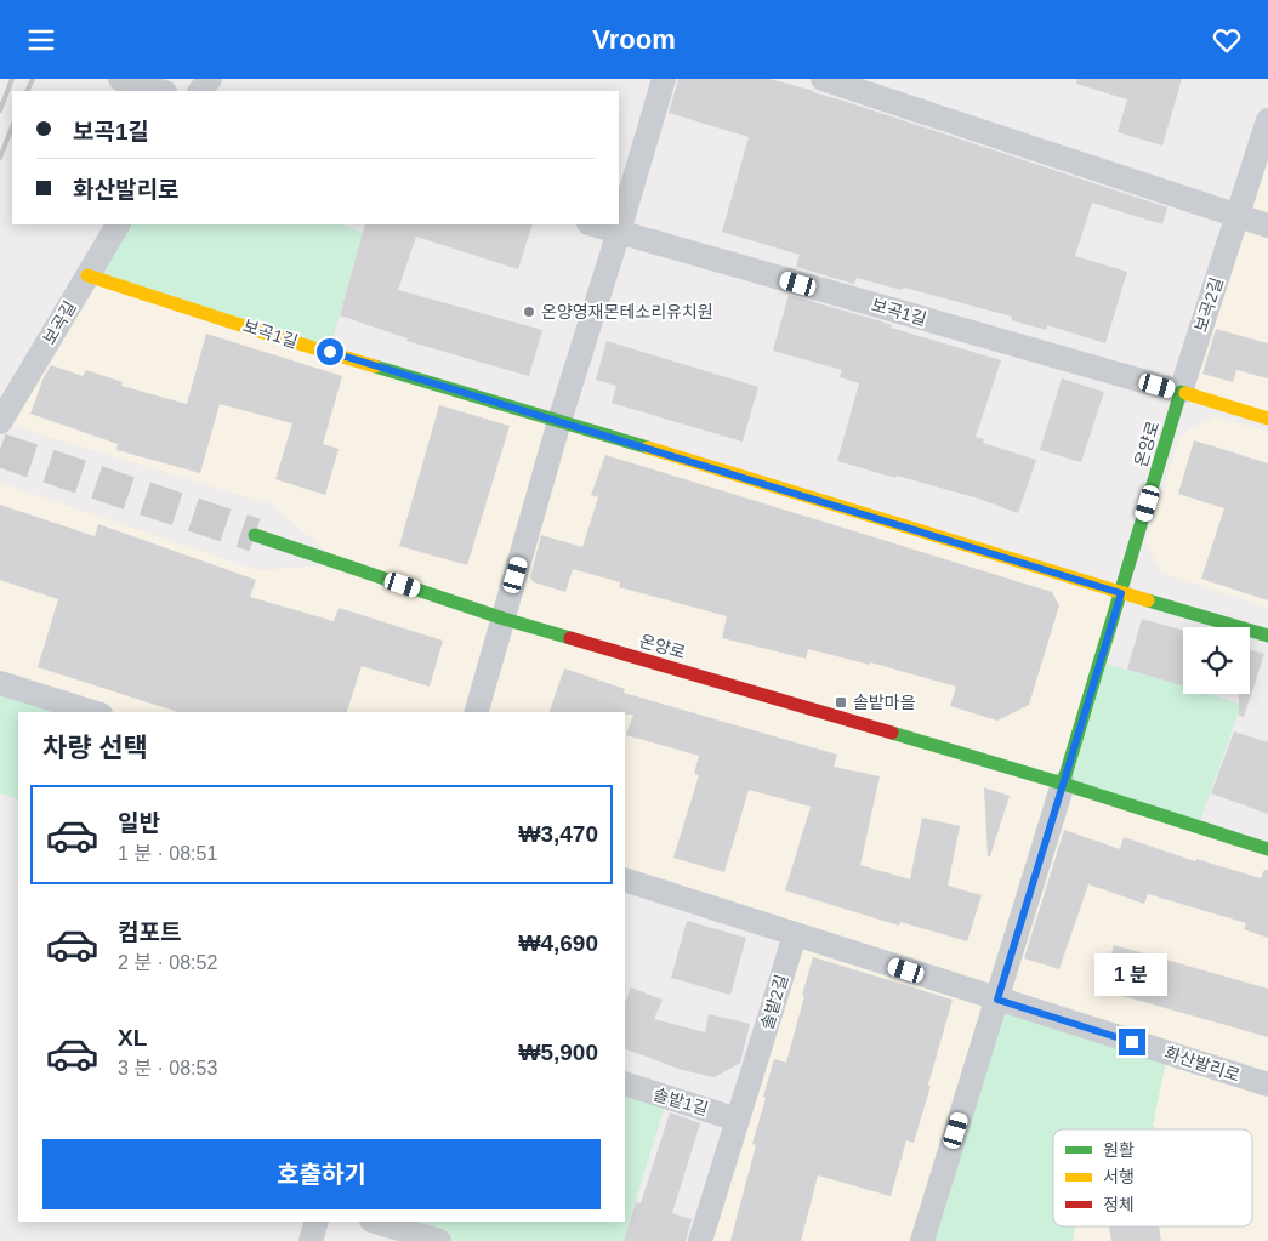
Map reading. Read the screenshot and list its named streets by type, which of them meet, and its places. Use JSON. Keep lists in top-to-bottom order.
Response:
{
  "streets": {
    "main road": ["보곡1길", "온양로"],
    "street": [
      "보곡2길",
      "보곡길",
      "솔밭2길",
      "화산발리로",
      "솔밭1길"
    ]
  },
  "crossings": [
    ["보곡2길", "보곡1길"],
    ["보곡2길", "온양로"],
    ["보곡1길", "보곡길"],
    ["보곡1길", "온양로"],
    ["솔밭2길", "화산발리로"],
    ["솔밭2길", "솔밭1길"]
  ],
  "places": {
    "other": ["온양영재몬테소리유치원"],
    "transit": ["솔밭마을"]
  },
  "legend": ["원활", "서행", "정체"],
  "page": {
    "header": "Vroom",
    "banner": ["보곡1길", "화산발리로"],
    "heading": "차량 선택",
    "list": [
      {
        "name": "일반",
        "note": "1 분 · 08:51",
        "value": "₩3,470"
      },
      {
        "name": "컴포트",
        "note": "2 분 · 08:52",
        "value": "₩4,690"
      },
      {
        "name": "XL",
        "note": "3 분 · 08:53",
        "value": "₩5,900"
      }
    ],
    "bubble": "1 분",
    "buttons": "호출하기"
  }
}
